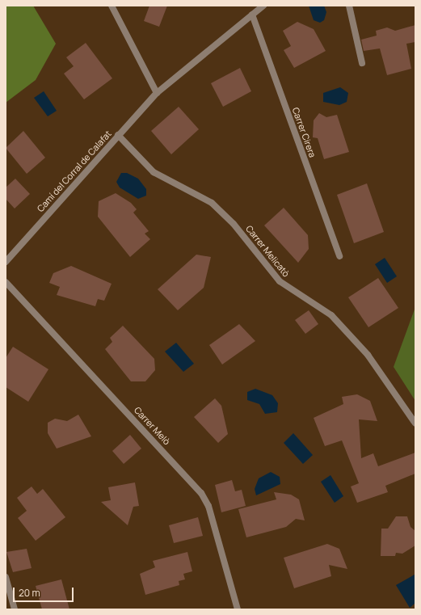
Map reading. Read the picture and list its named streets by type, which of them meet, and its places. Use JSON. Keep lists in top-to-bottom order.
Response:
{
  "streets": {
    "street": [
      "Carrer Cirera",
      "Camí del Corral de Calafat",
      "Carrer Melicatò",
      "Carrer Melò"
    ]
  },
  "crossings": [
    ["Carrer Cirera", "Camí del Corral de Calafat"],
    ["Camí del Corral de Calafat", "Carrer Melicatò"]
  ],
  "scale_bar": "20 m"
}
